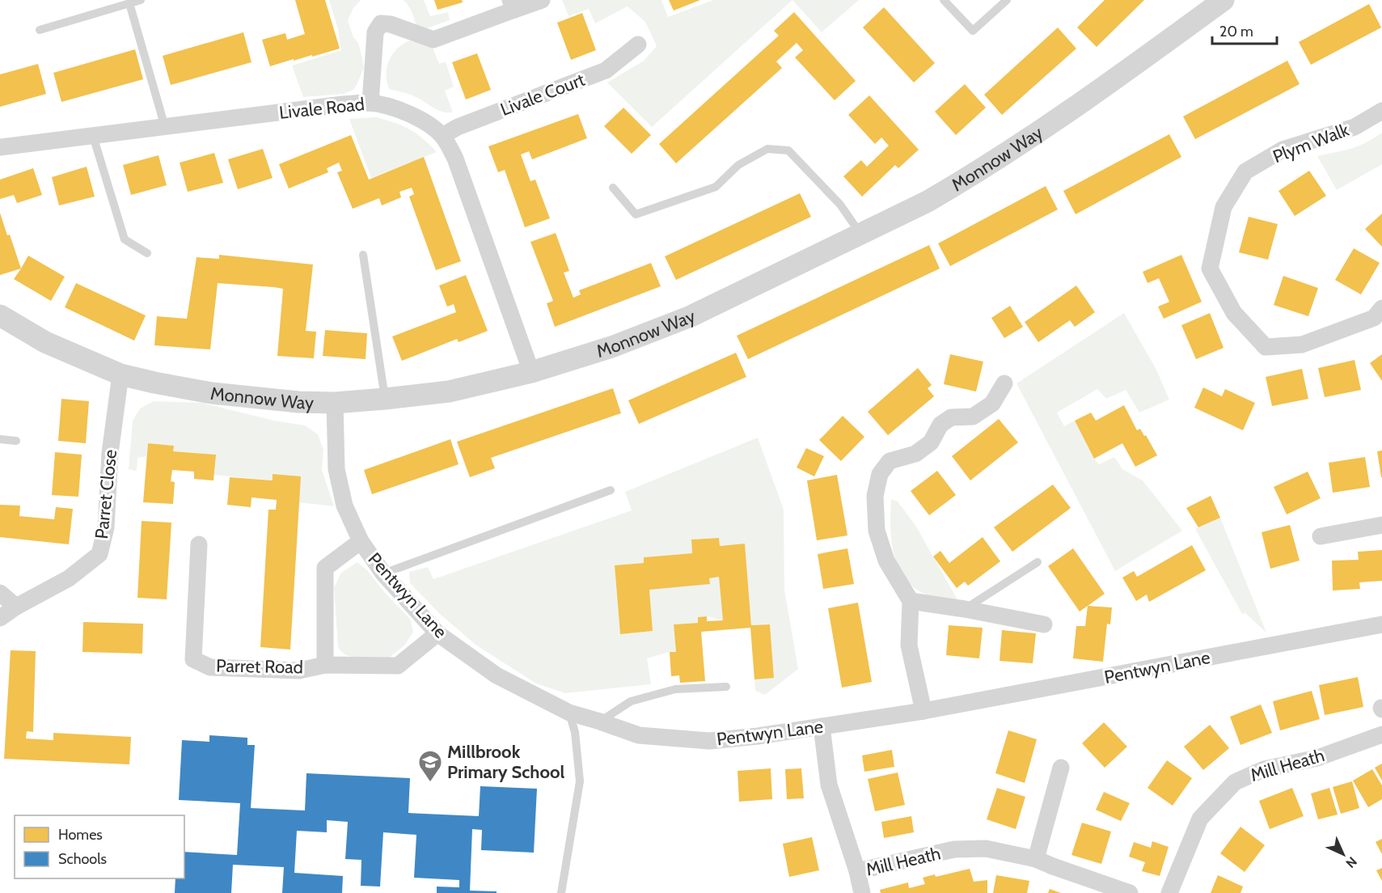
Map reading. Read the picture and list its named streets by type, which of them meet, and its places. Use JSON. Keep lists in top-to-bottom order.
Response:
{
  "streets": {
    "street": [
      "Livale Court",
      "Livale Road",
      "Plym Walk",
      "Monnow Way",
      "Parret Close",
      "Pentwyn Lane",
      "Parret Road",
      "Mill Heath"
    ]
  },
  "crossings": [
    ["Livale Court", "Livale Road"],
    ["Livale Road", "Monnow Way"],
    ["Monnow Way", "Parret Close"],
    ["Monnow Way", "Pentwyn Lane"],
    ["Pentwyn Lane", "Parret Road"],
    ["Pentwyn Lane", "Mill Heath"]
  ],
  "places": {
    "school or university": ["Millbrook Primary School"]
  },
  "legend": ["Homes", "Schools"],
  "scale_bar": "20 m",
  "north": "bottom right"
}
